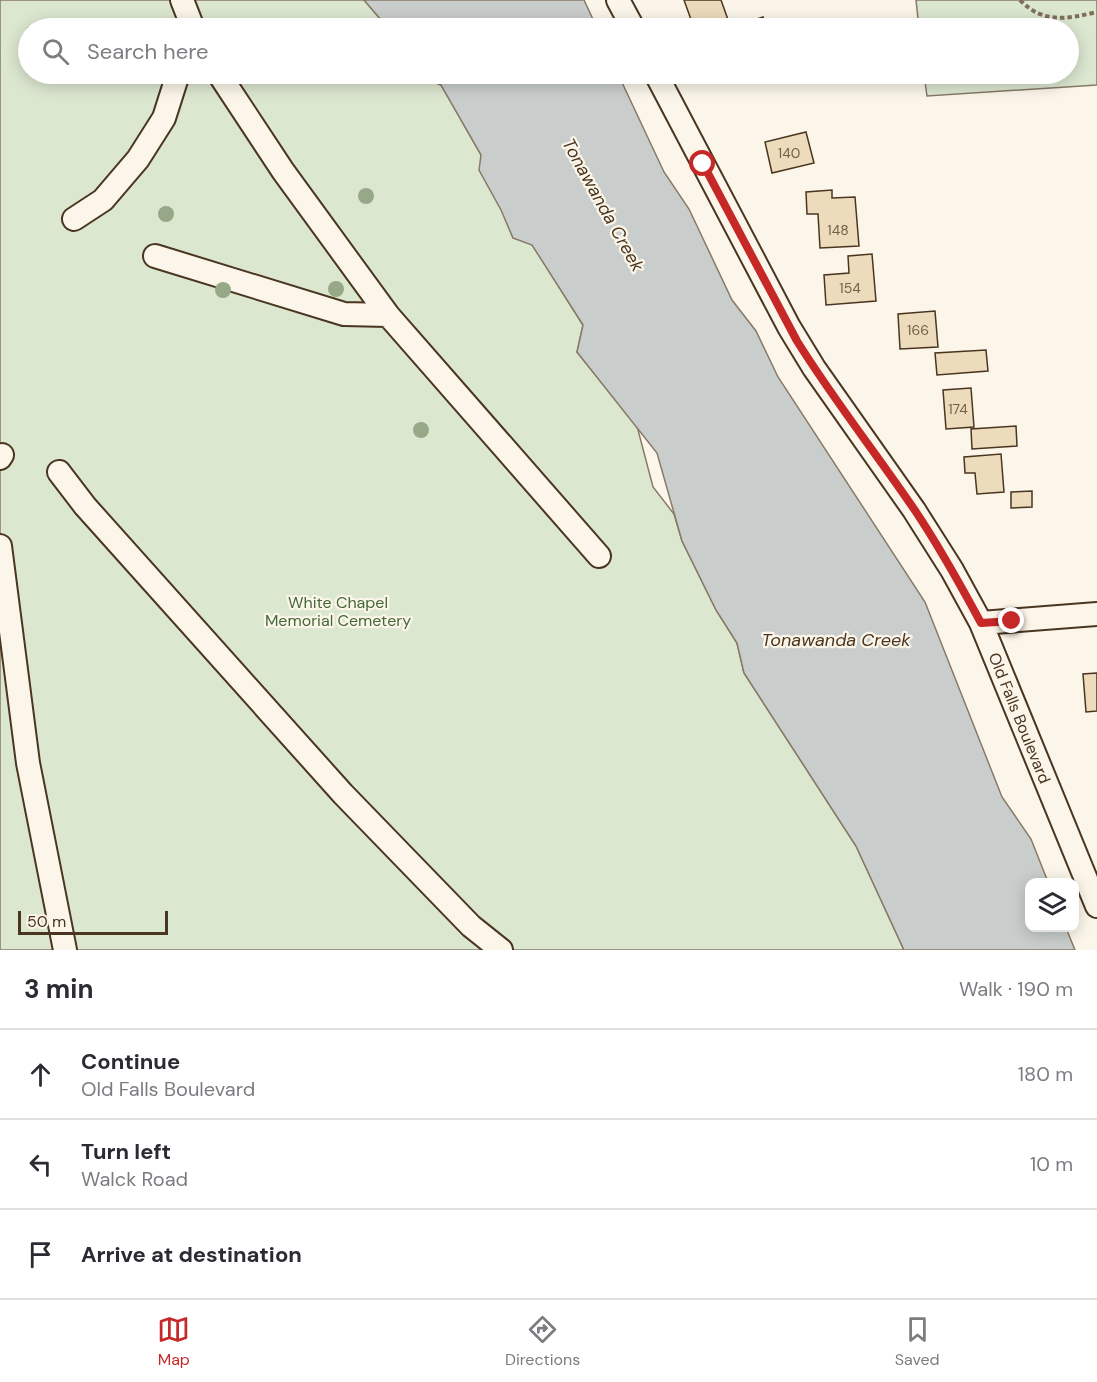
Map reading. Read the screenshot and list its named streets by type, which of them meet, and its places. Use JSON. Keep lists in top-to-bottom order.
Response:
{
  "streets": {
    "street": ["Old Falls Boulevard"]
  },
  "water": ["Tonawanda Creek"],
  "parks": ["White Chapel Memorial Cemetery"],
  "house_numbers": [
    "140",
    "148",
    "154",
    "166",
    "174"
  ],
  "scale_bar": "50 m",
  "page": {
    "search": "Search here",
    "scale": "50 m",
    "heading": ["3 min", "Walk · 190 m"],
    "list": [
      ["Continue", "Old Falls Boulevard", "180 m"],
      ["Turn left", "Walck Road", "10 m"],
      "Arrive at destination"
    ],
    "nav": ["Map", "Directions", "Saved"]
  }
}
